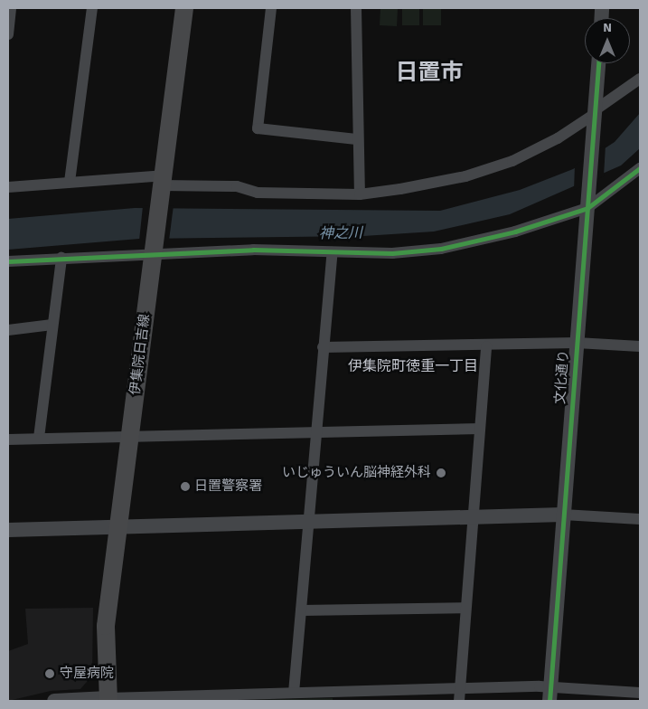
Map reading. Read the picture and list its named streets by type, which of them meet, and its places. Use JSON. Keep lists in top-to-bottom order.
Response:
{
  "streets": {
    "main road": ["伊集院日吉線"],
    "street": ["文化通り"]
  },
  "districts": ["日置市", "伊集院町徳重一丁目"],
  "water": ["神之川"],
  "places": ["いじゅういん脳神経外科", "日置警察署", "守屋病院"],
  "north": "top"
}
